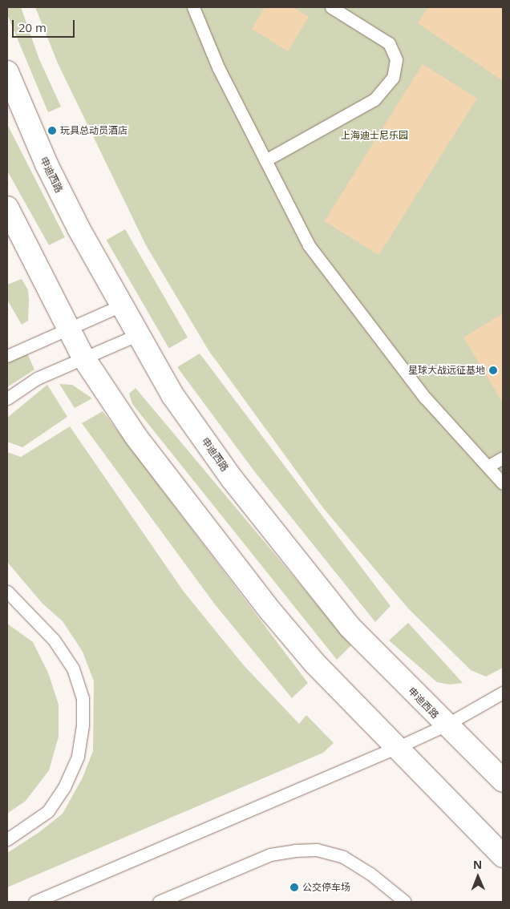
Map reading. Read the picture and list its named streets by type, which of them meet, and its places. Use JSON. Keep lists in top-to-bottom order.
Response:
{
  "streets": {
    "street": ["申迪西路"]
  },
  "parks": ["上海迪士尼乐园"],
  "places": ["玩具总动员酒店", "星球大战远征基地", "公交停车场"],
  "scale_bar": "20 m",
  "north": "top"
}
